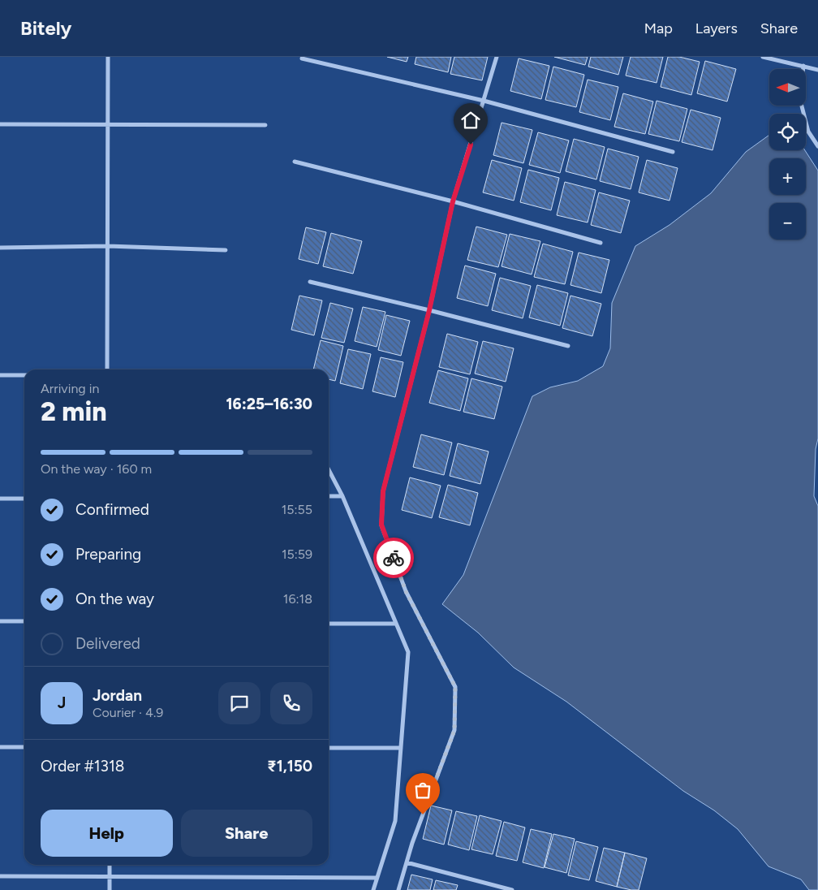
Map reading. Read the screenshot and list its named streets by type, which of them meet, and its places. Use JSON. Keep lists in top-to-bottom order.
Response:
{
  "north": "left",
  "page": {
    "header": "Bitely",
    "nav": ["Map", "Layers", "Share"],
    "map_buttons": ["+", "−"],
    "heading": ["2 min", "Arriving in", "16:25–16:30"],
    "panel": [
      "Jordan",
      "Courier · 4.9",
      "Order #1318",
      "₹1,150"
    ],
    "bar": "On the way · 160 m",
    "list": [
      ["Confirmed", "15:55"],
      ["Preparing", "15:59"],
      ["On the way", "16:18"],
      "Delivered"
    ],
    "round": "J",
    "buttons": ["Help", "Share"]
  }
}
